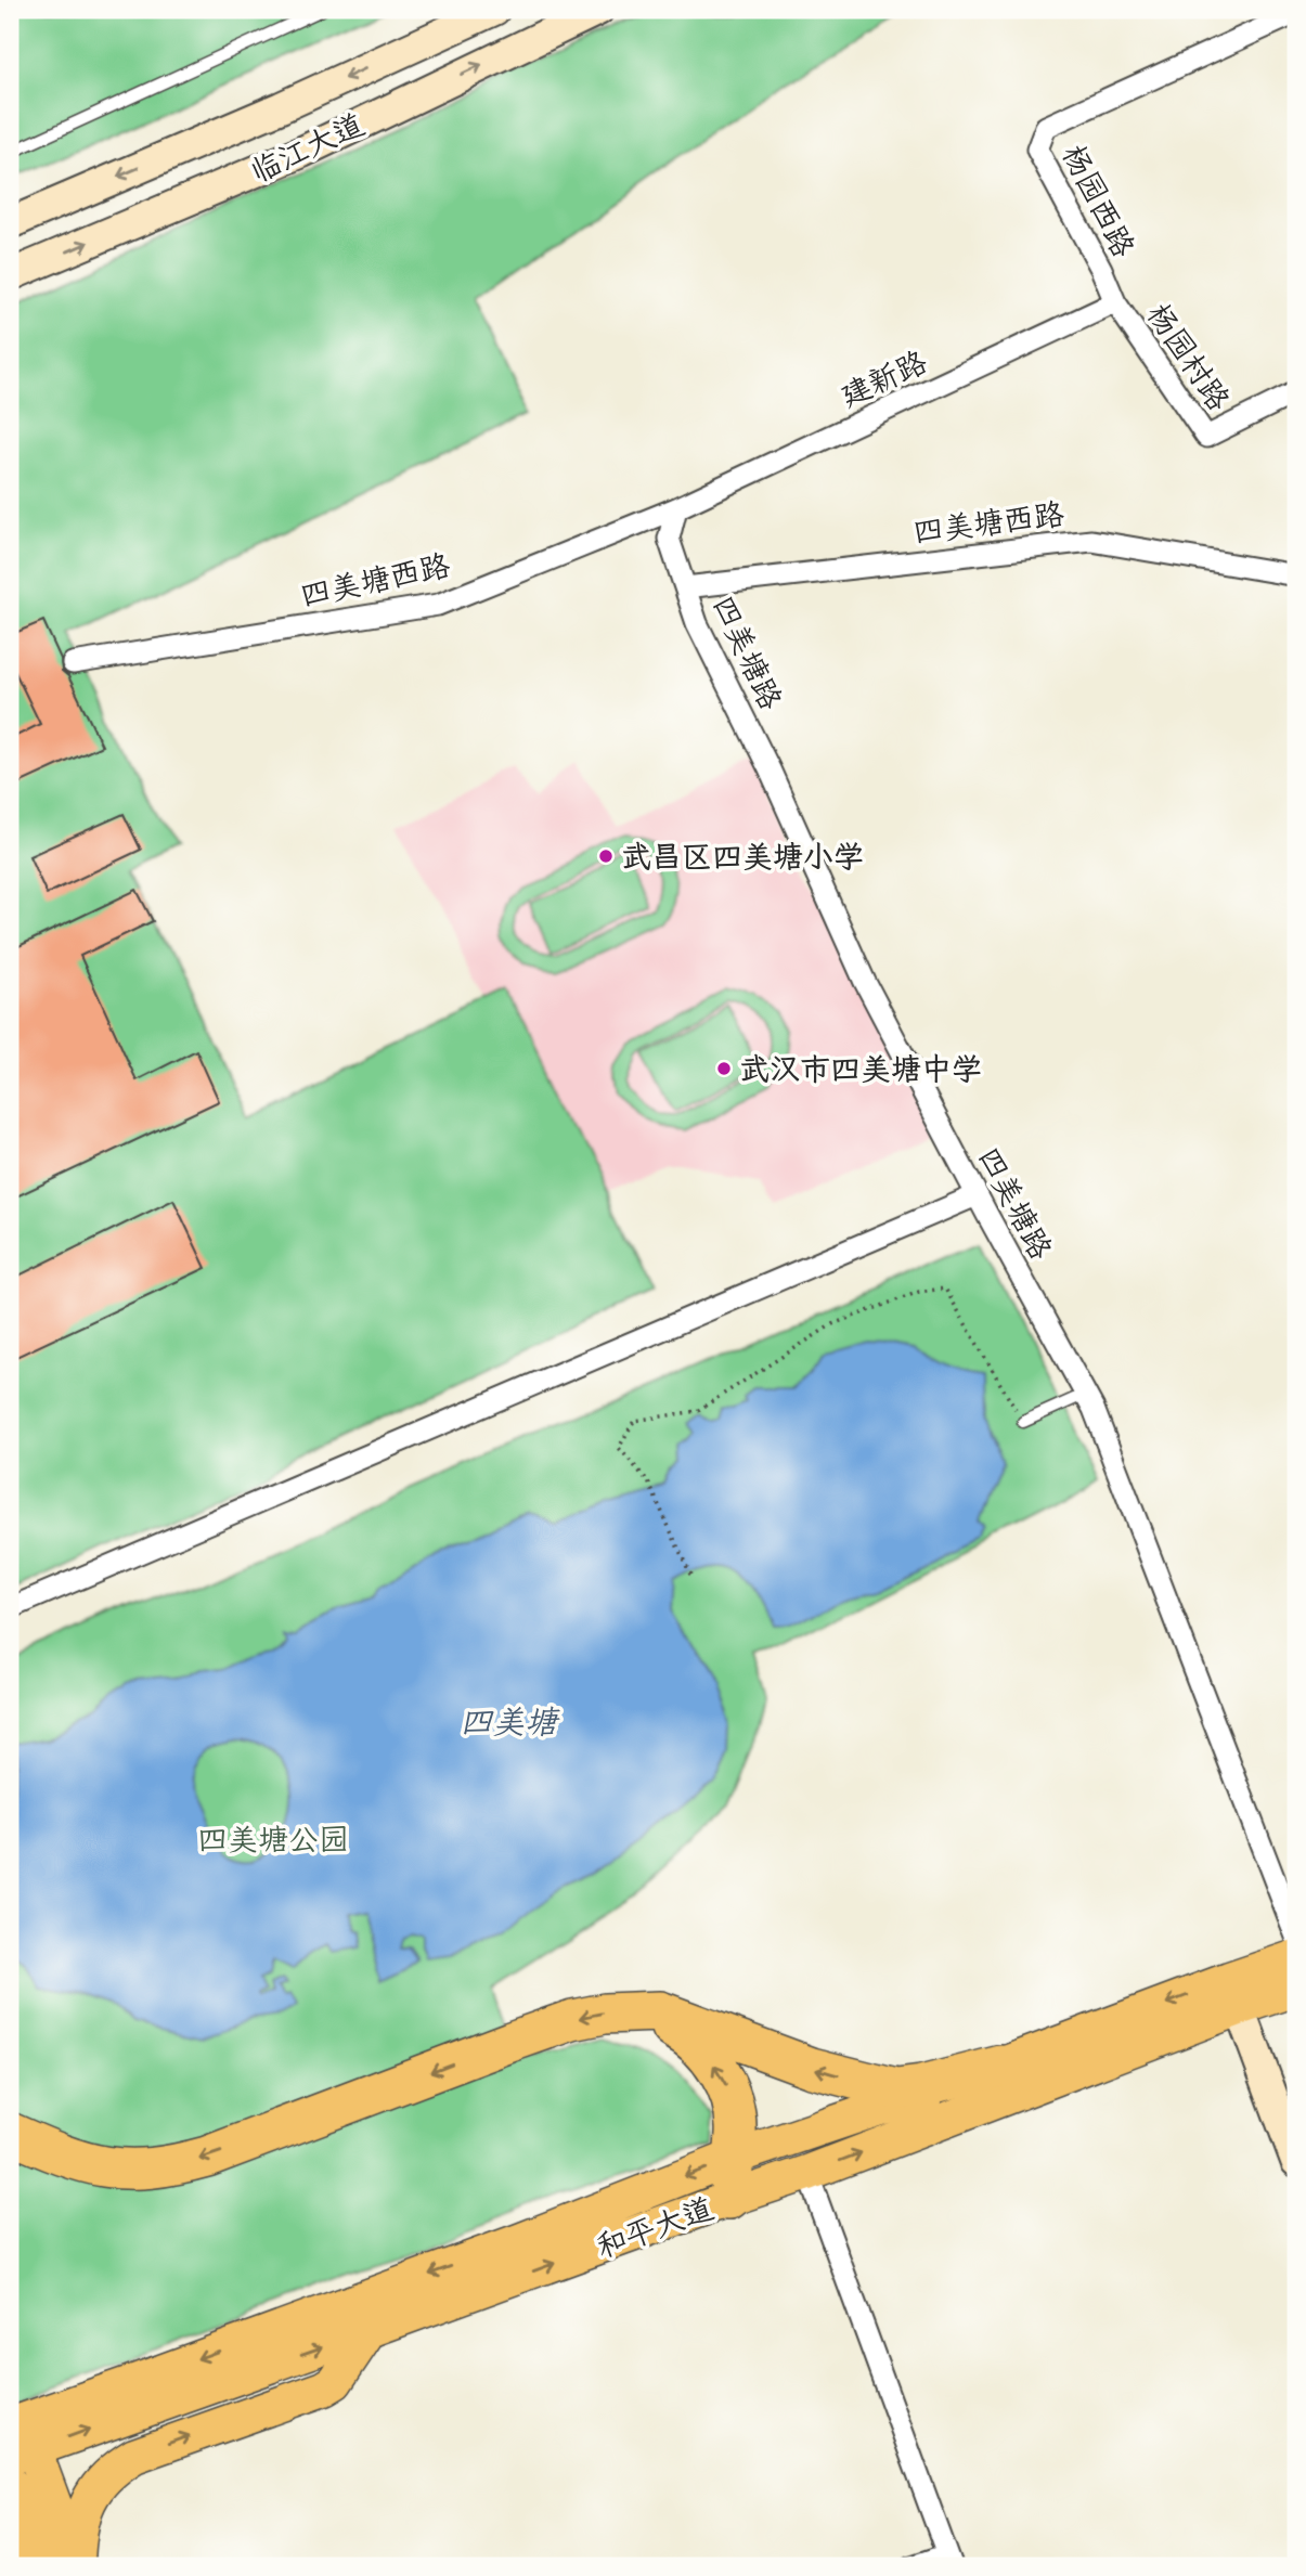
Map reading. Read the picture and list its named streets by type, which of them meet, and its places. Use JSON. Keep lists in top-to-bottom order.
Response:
{
  "streets": {
    "main road": ["临江大道", "和平大道"],
    "street": [
      "杨园西路",
      "杨园村路",
      "建新路",
      "四美塘西路",
      "四美塘路"
    ]
  },
  "crossings": [
    ["杨园西路", "杨园村路"],
    ["杨园西路", "建新路"],
    ["杨园村路", "建新路"],
    ["建新路", "四美塘西路"],
    ["建新路", "四美塘路"],
    ["四美塘西路", "四美塘路"]
  ],
  "water": ["四美塘"],
  "parks": ["四美塘公园"],
  "places": ["武昌区四美塘小学", "武汉市四美塘中学"]
}
